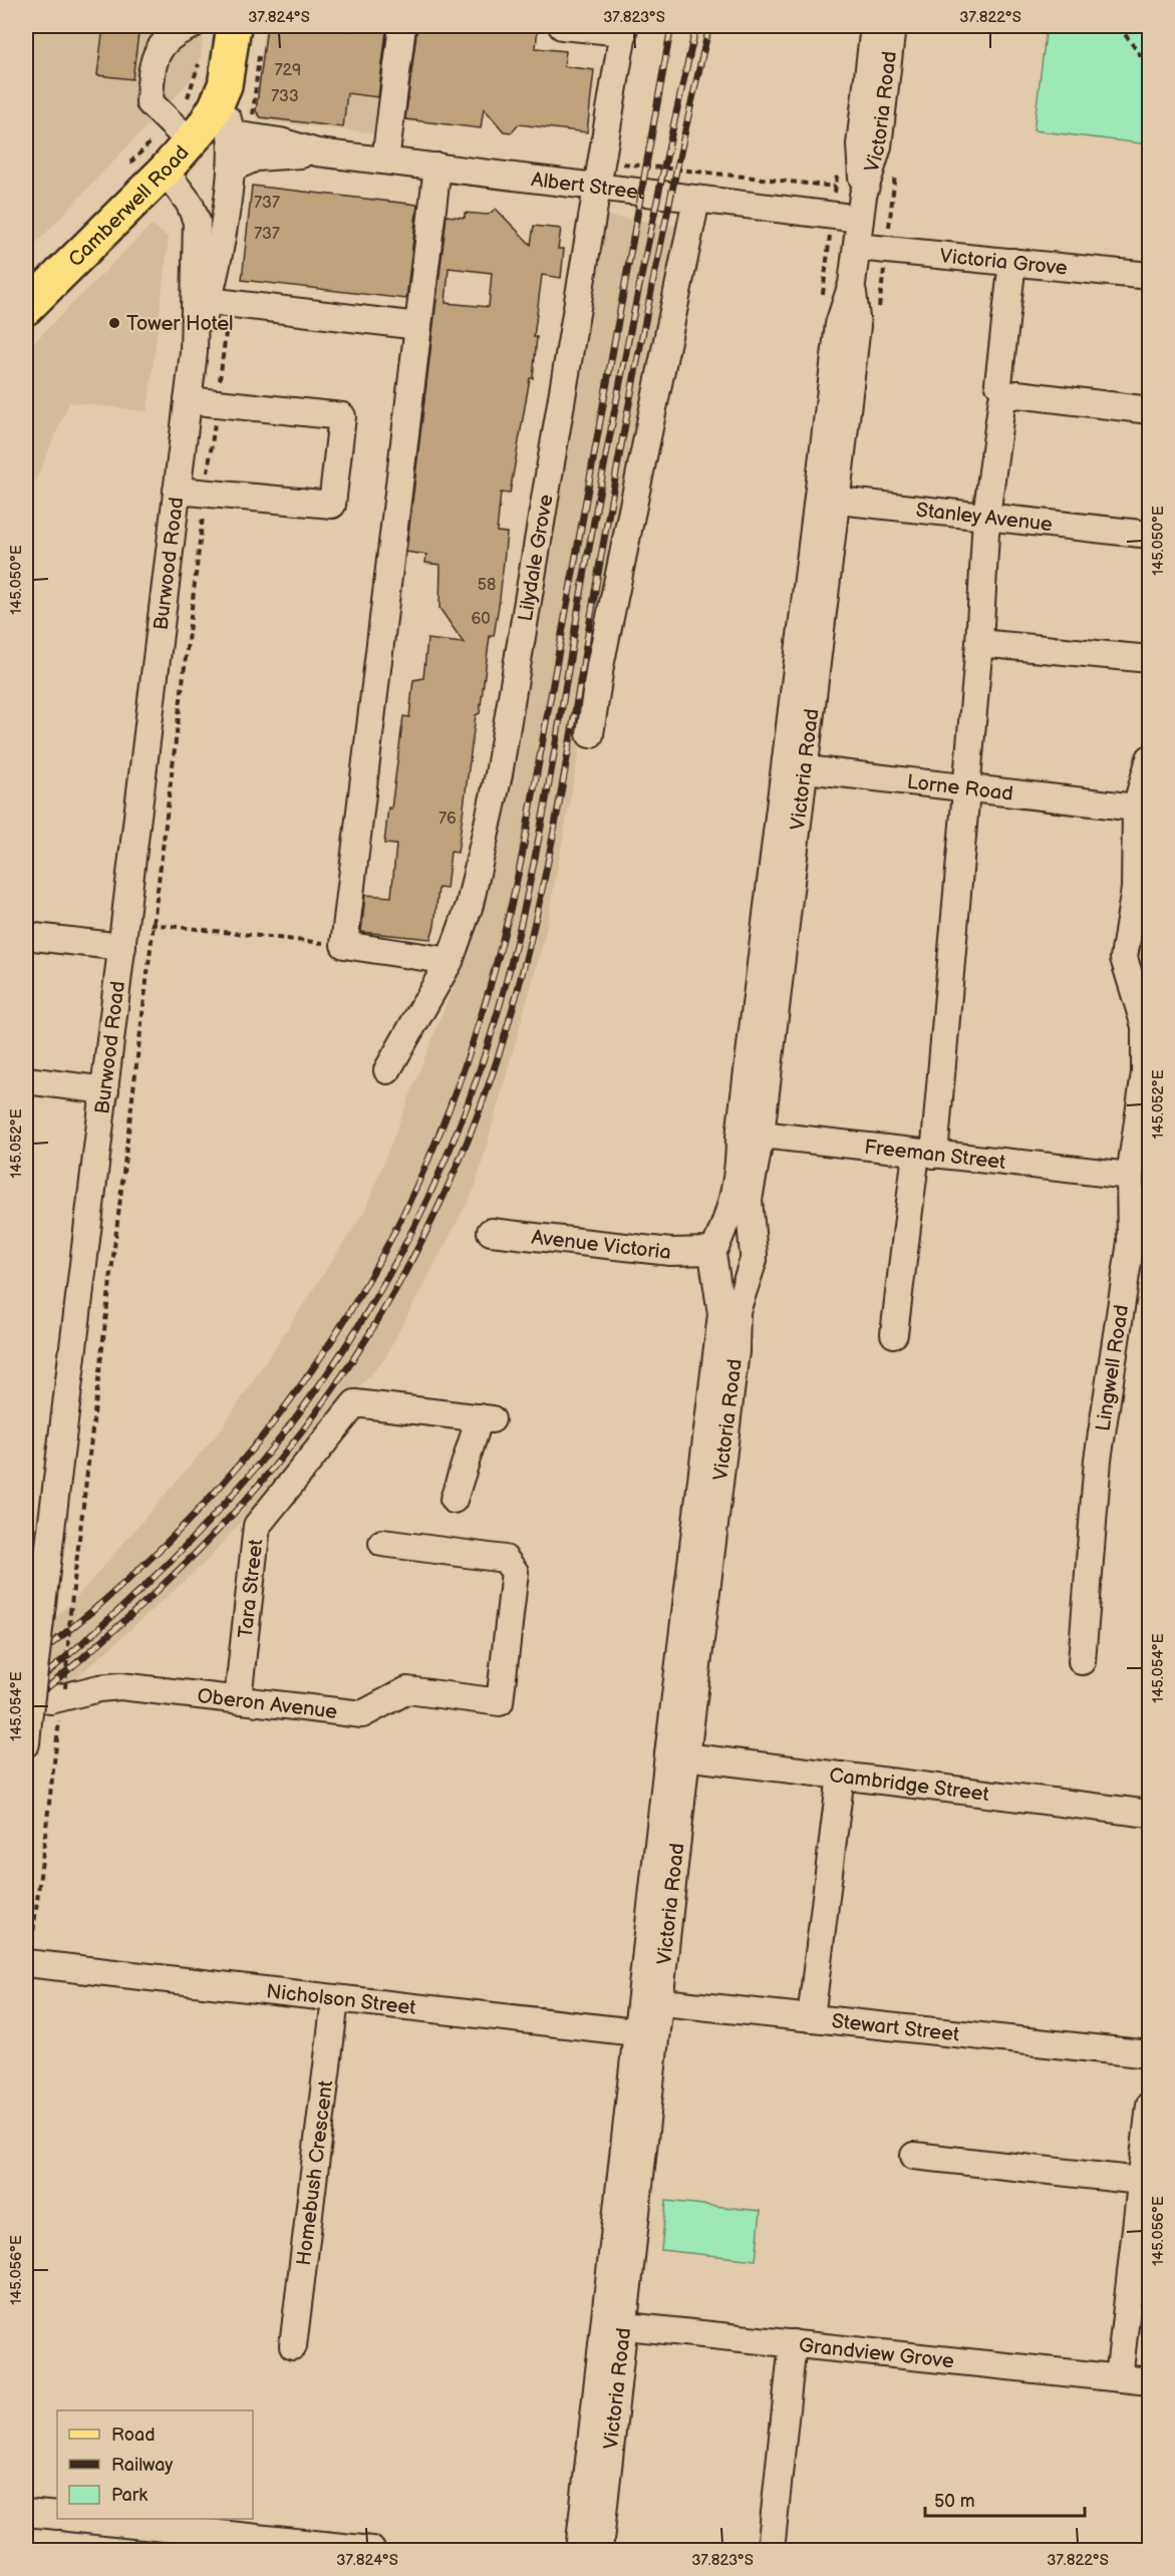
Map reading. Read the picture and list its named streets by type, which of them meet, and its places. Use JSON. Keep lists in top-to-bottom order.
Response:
{
  "streets": {
    "main road": ["Camberwell Road"],
    "street": [
      "Victoria Road",
      "Albert Street",
      "Victoria Grove",
      "Stanley Avenue",
      "Lilydale Grove",
      "Burwood Road",
      "Lorne Road",
      "Freeman Street",
      "Avenue Victoria",
      "Lingwell Road",
      "Tara Street",
      "Oberon Avenue",
      "Cambridge Street",
      "Nicholson Street",
      "Stewart Street",
      "Homebush Crescent",
      "Grandview Grove"
    ]
  },
  "crossings": [
    ["Victoria Road", "Albert Street"],
    ["Victoria Road", "Victoria Grove"],
    ["Victoria Road", "Stanley Avenue"],
    ["Victoria Road", "Lorne Road"],
    ["Victoria Road", "Freeman Street"],
    ["Victoria Road", "Avenue Victoria"],
    ["Victoria Road", "Cambridge Street"],
    ["Victoria Road", "Nicholson Street"],
    ["Victoria Road", "Stewart Street"],
    ["Victoria Road", "Grandview Grove"],
    ["Albert Street", "Lilydale Grove"],
    ["Albert Street", "Burwood Road"],
    ["Camberwell Road", "Burwood Road"],
    ["Burwood Road", "Oberon Avenue"],
    ["Lorne Road", "Lingwell Road"],
    ["Freeman Street", "Lingwell Road"],
    ["Tara Street", "Oberon Avenue"],
    ["Nicholson Street", "Homebush Crescent"]
  ],
  "places": ["Tower Hotel"],
  "house_numbers": [
    "729",
    "733",
    "737",
    "737",
    "58",
    "60",
    "76"
  ],
  "legend": ["Road", "Railway", "Park"],
  "scale_bar": "50 m",
  "coordinates": [
    "37.824°S",
    "37.823°S",
    "37.822°S",
    "145.050°E",
    "145.052°E",
    "145.054°E",
    "145.056°E"
  ]
}
